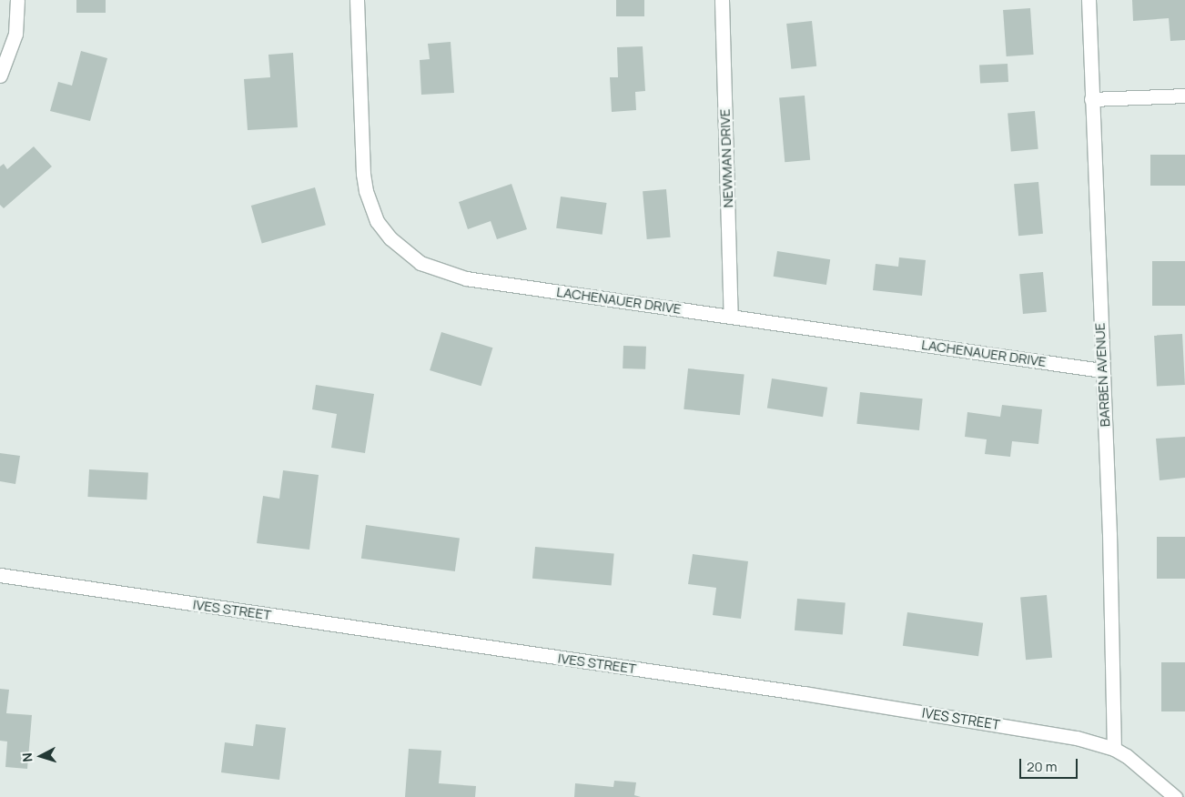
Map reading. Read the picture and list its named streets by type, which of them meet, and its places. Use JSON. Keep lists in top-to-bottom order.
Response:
{
  "streets": {
    "street": [
      "NEWMAN DRIVE",
      "LACHENAUER DRIVE",
      "BARBEN AVENUE",
      "IVES STREET"
    ]
  },
  "crossings": [
    ["NEWMAN DRIVE", "LACHENAUER DRIVE"],
    ["LACHENAUER DRIVE", "BARBEN AVENUE"],
    ["BARBEN AVENUE", "IVES STREET"]
  ],
  "scale_bar": "20 m",
  "north": "left"
}
